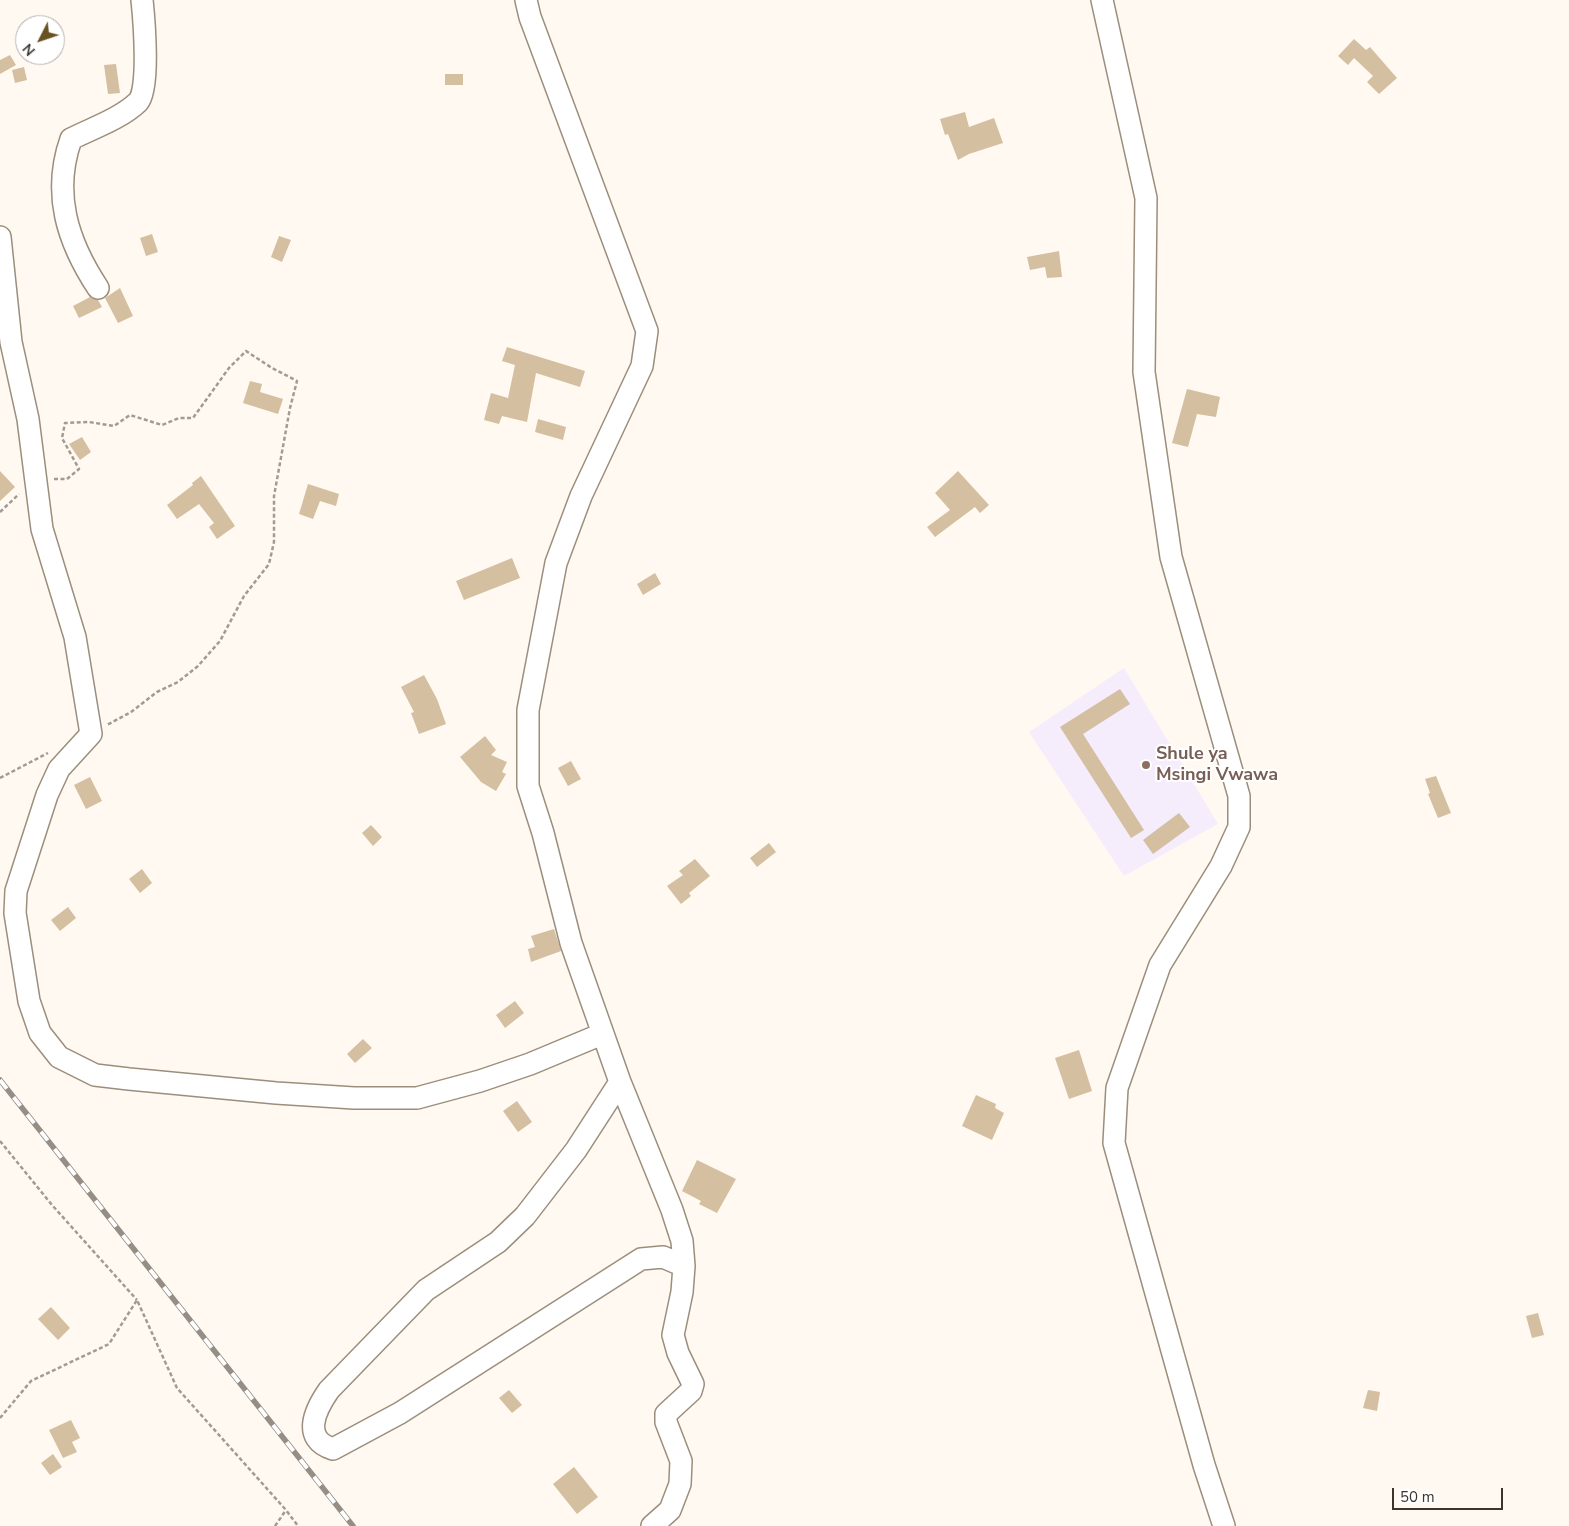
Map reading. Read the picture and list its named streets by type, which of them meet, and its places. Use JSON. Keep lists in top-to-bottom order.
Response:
{
  "places": ["Shule ya Msingi Vwawa"],
  "scale_bar": "50 m",
  "north": "bottom left"
}
